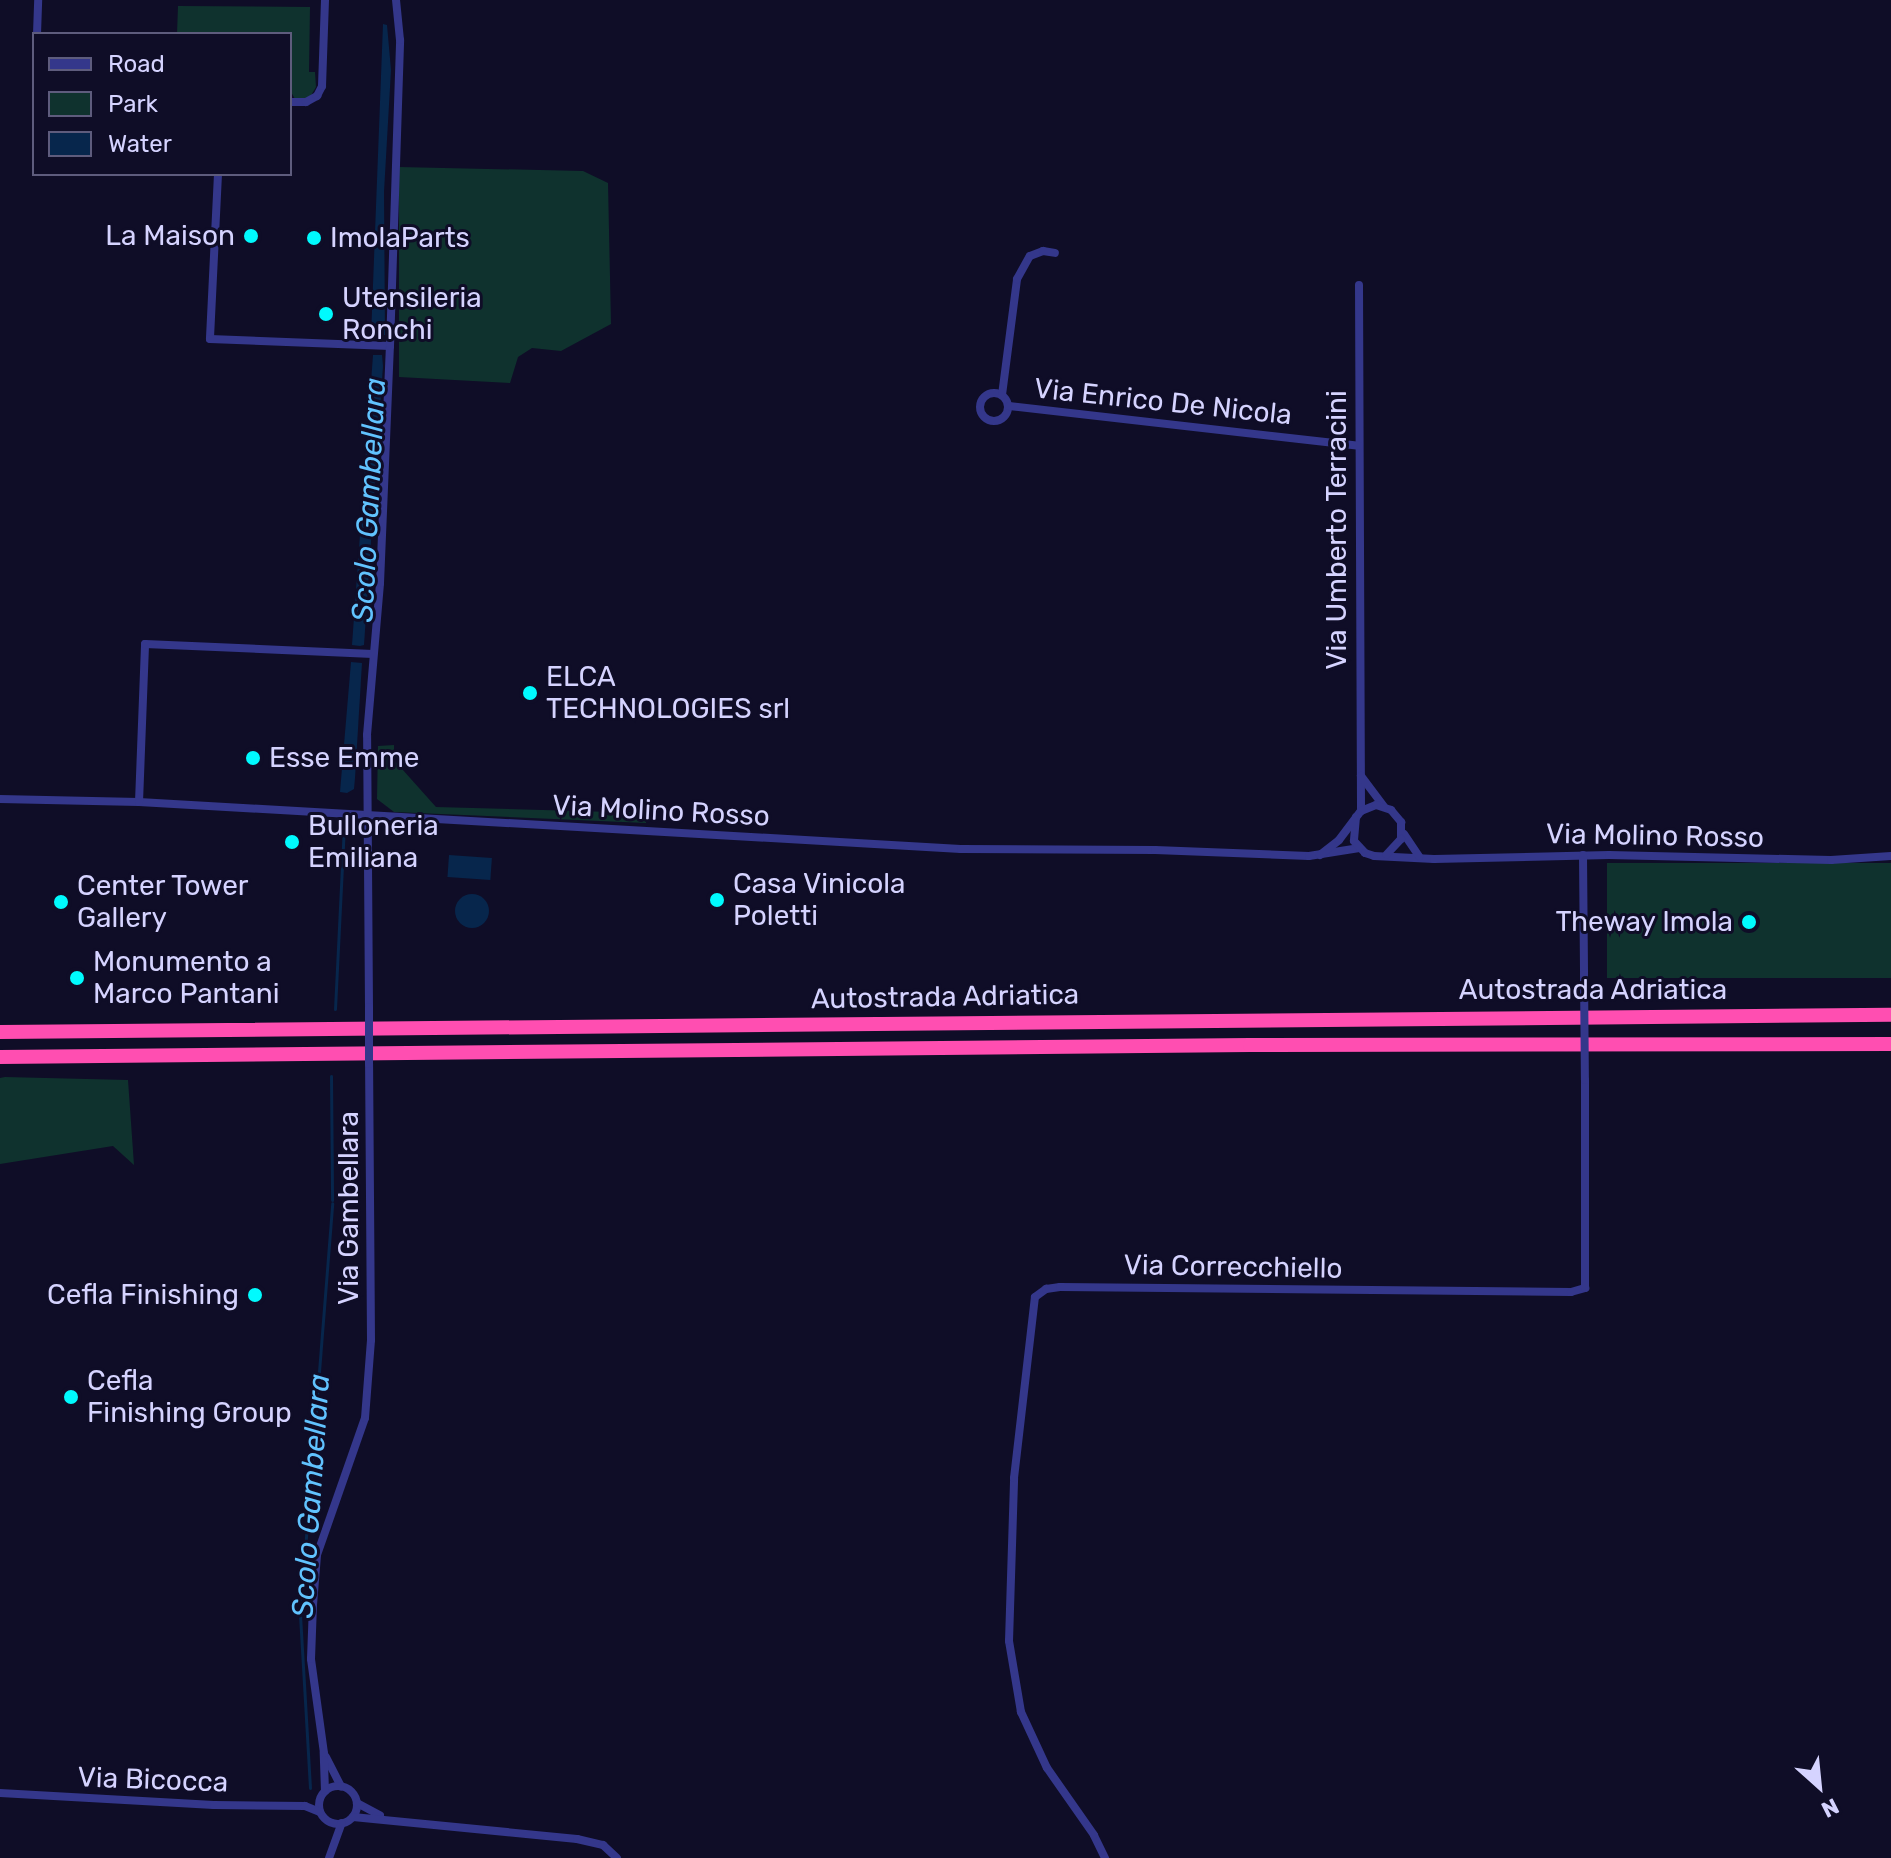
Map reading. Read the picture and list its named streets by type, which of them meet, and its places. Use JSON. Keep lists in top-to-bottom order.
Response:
{
  "streets": {
    "highway": ["Autostrada Adriatica"],
    "street": [
      "Via Enrico De Nicola",
      "Via Umberto Terracini",
      "Via Molino Rosso",
      "Via Gambellara",
      "Via Correcchiello",
      "Via Bicocca"
    ]
  },
  "crossings": [
    ["Via Enrico De Nicola", "Via Umberto Terracini"],
    ["Via Umberto Terracini", "Via Molino Rosso"],
    ["Via Molino Rosso", "Via Gambellara"],
    ["Via Molino Rosso", "Via Correcchiello"],
    ["Via Gambellara", "Via Bicocca"]
  ],
  "water": ["Scolo Gambellara"],
  "places": [
    "La Maison",
    "ImolaParts",
    "Utensileria Ronchi",
    "ELCA TECHNOLOGIES srl",
    "Esse Emme",
    "Bulloneria Emiliana",
    "Casa Vinicola Poletti",
    "Center Tower Gallery",
    "Theway Imola",
    "Monumento a Marco Pantani",
    "Cefla Finishing",
    "Cefla Finishing Group"
  ],
  "legend": ["Road", "Park", "Water"],
  "north": "bottom right"
}
